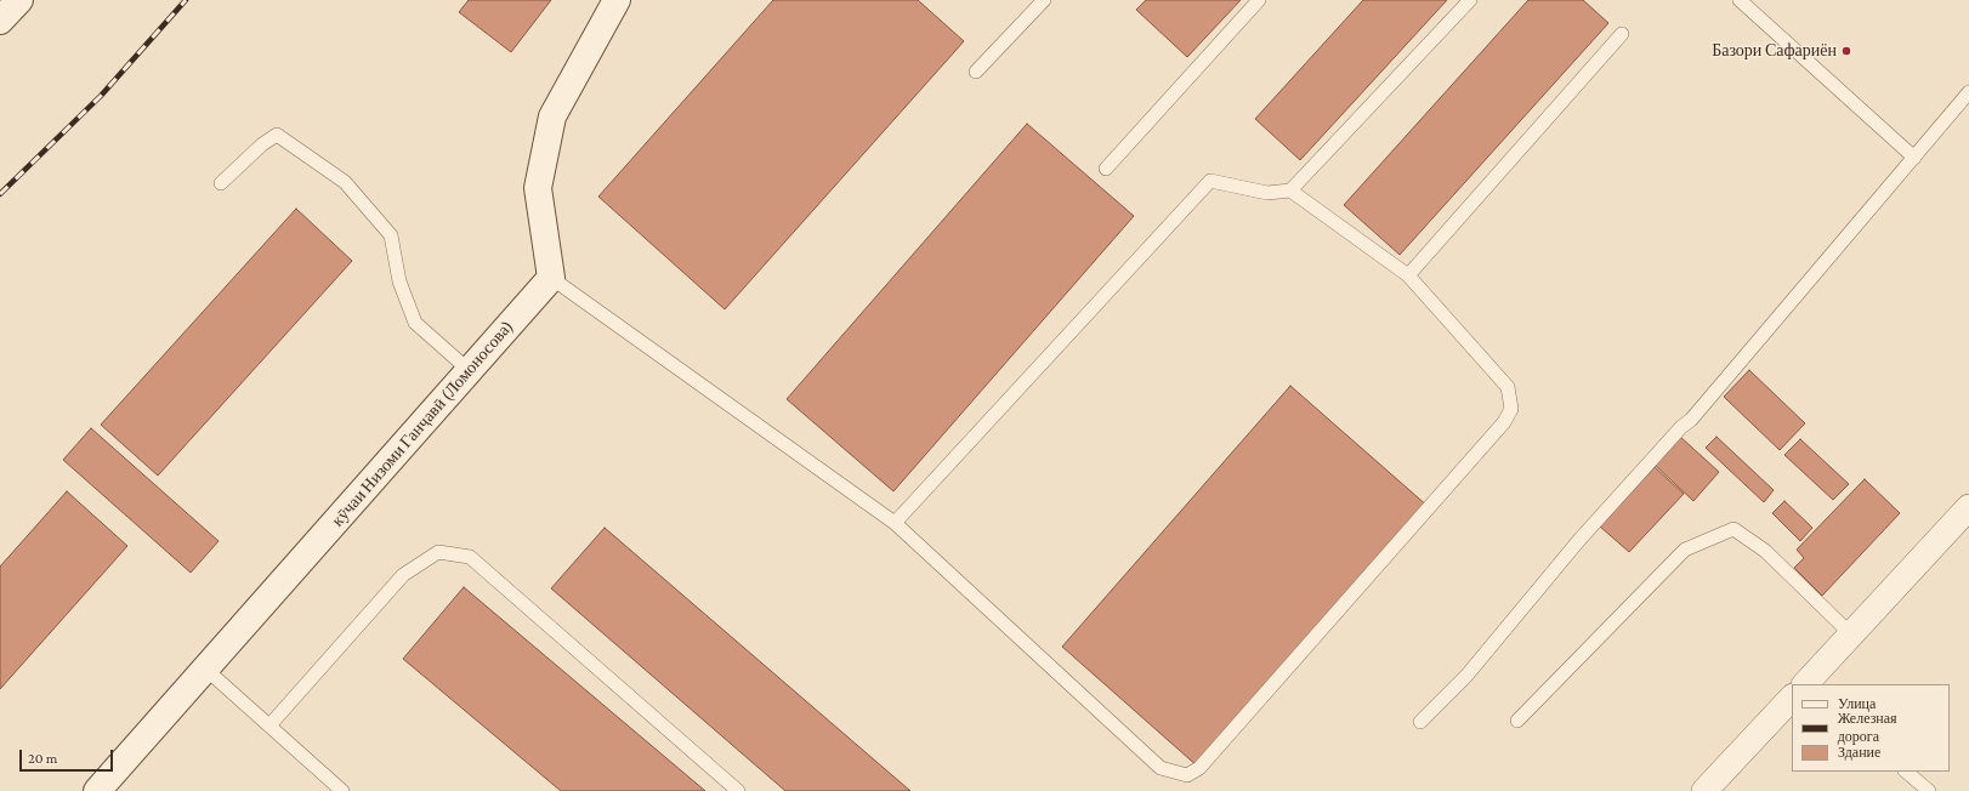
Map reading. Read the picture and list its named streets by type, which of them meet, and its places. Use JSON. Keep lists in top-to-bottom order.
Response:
{
  "streets": {
    "street": ["кӯчаи Низоми Ганҷавӣ (Ломоносова)"]
  },
  "places": ["Базори Сафариён"],
  "legend": ["Улица", "Железная дорога", "Здание"],
  "scale_bar": "20 m"
}
